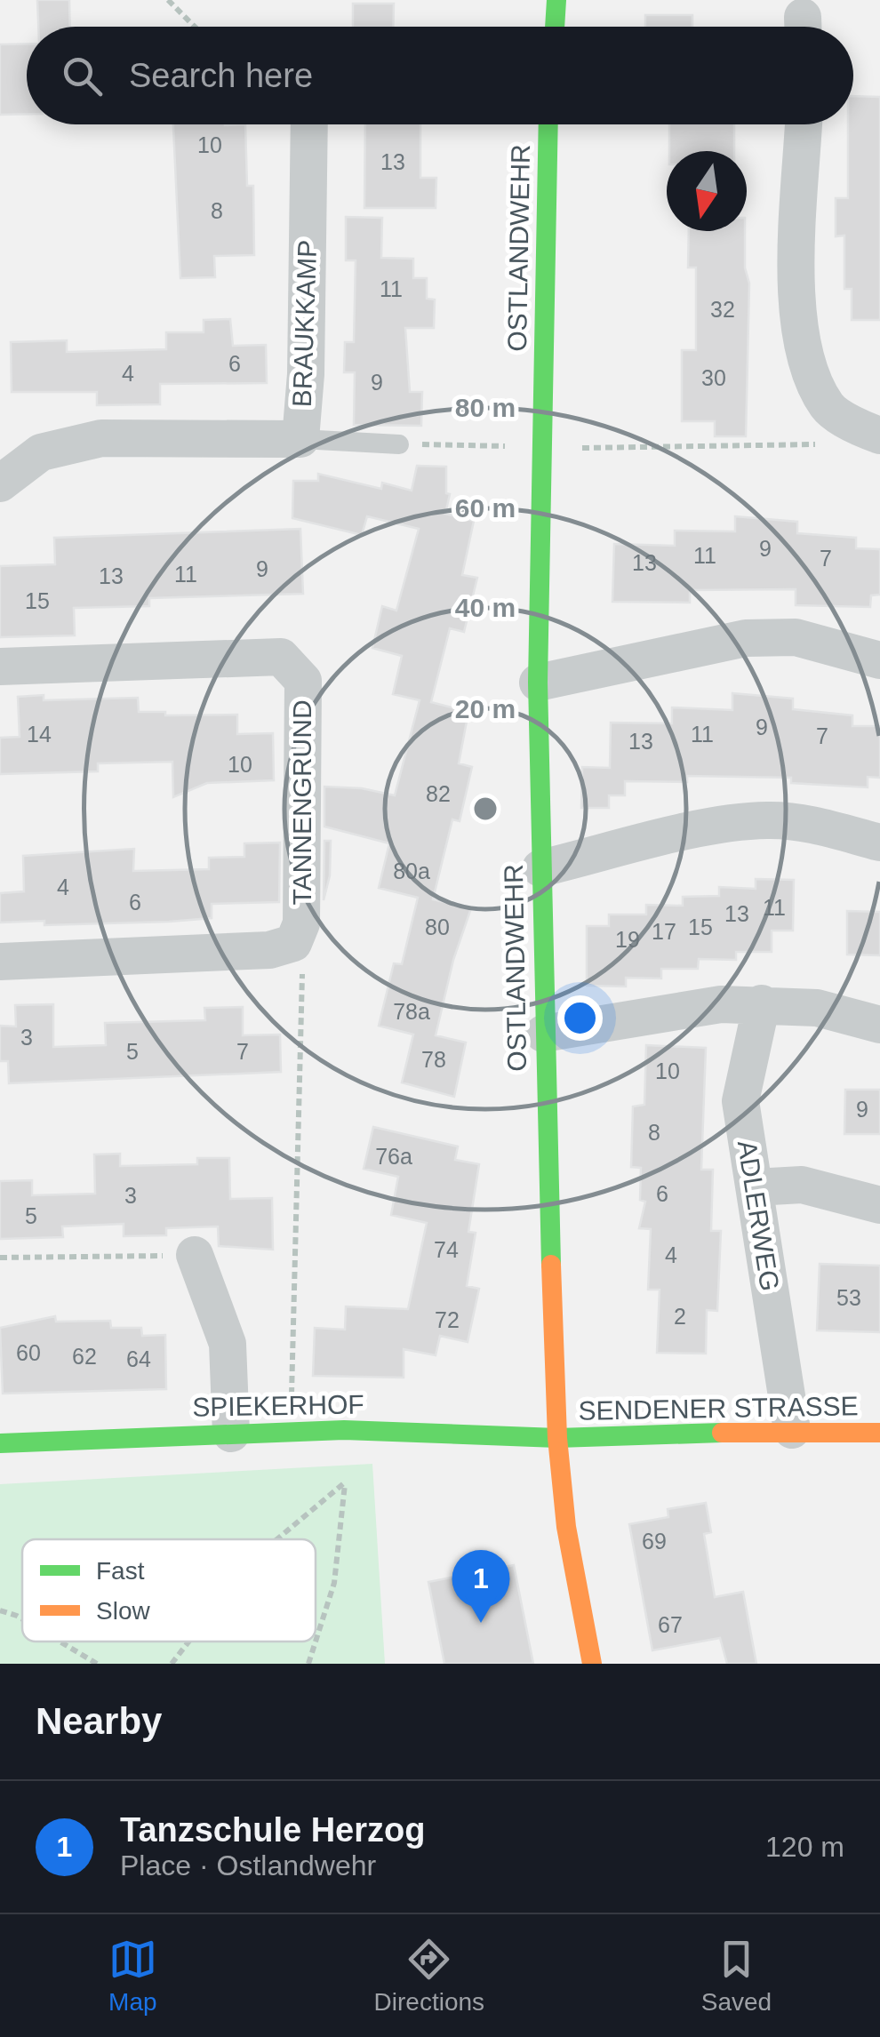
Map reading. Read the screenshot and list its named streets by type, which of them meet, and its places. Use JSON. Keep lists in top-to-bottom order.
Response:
{
  "streets": {
    "street": [
      "OSTLANDWEHR",
      "BRAUKKAMP",
      "TANNENGRUND",
      "ADLERWEG",
      "SPIEKERHOF",
      "SENDENER STRASSE"
    ]
  },
  "crossings": [
    ["OSTLANDWEHR", "SPIEKERHOF"],
    ["OSTLANDWEHR", "SENDENER STRASSE"],
    ["ADLERWEG", "SENDENER STRASSE"],
    ["SPIEKERHOF", "SENDENER STRASSE"]
  ],
  "house_numbers": [
    "10",
    "13",
    "8",
    "11",
    "32",
    "6",
    "4",
    "30",
    "9",
    "9",
    "11",
    "7",
    "13",
    "9",
    "11",
    "13",
    "15",
    "9",
    "14",
    "11",
    "7",
    "13",
    "10",
    "82",
    "80a",
    "4",
    "6",
    "11",
    "13",
    "80",
    "15",
    "17",
    "19",
    "78a",
    "3",
    "5",
    "7",
    "78",
    "10",
    "9",
    "8",
    "76a",
    "6",
    "3",
    "5",
    "74",
    "4",
    "53",
    "2",
    "72",
    "60",
    "62",
    "64",
    "69",
    "67"
  ],
  "legend": ["Fast", "Slow"],
  "north": "bottom",
  "page": {
    "search": "Search here",
    "pins": "1",
    "heading": "Nearby",
    "list": [
      {
        "mark": "1",
        "name": "Tanzschule Herzog",
        "note": "Place · Ostlandwehr",
        "value": "120 m"
      }
    ],
    "nav": ["Map", "Directions", "Saved"]
  },
  "rings": [
    "80 m",
    "60 m",
    "40 m",
    "20 m"
  ]
}
